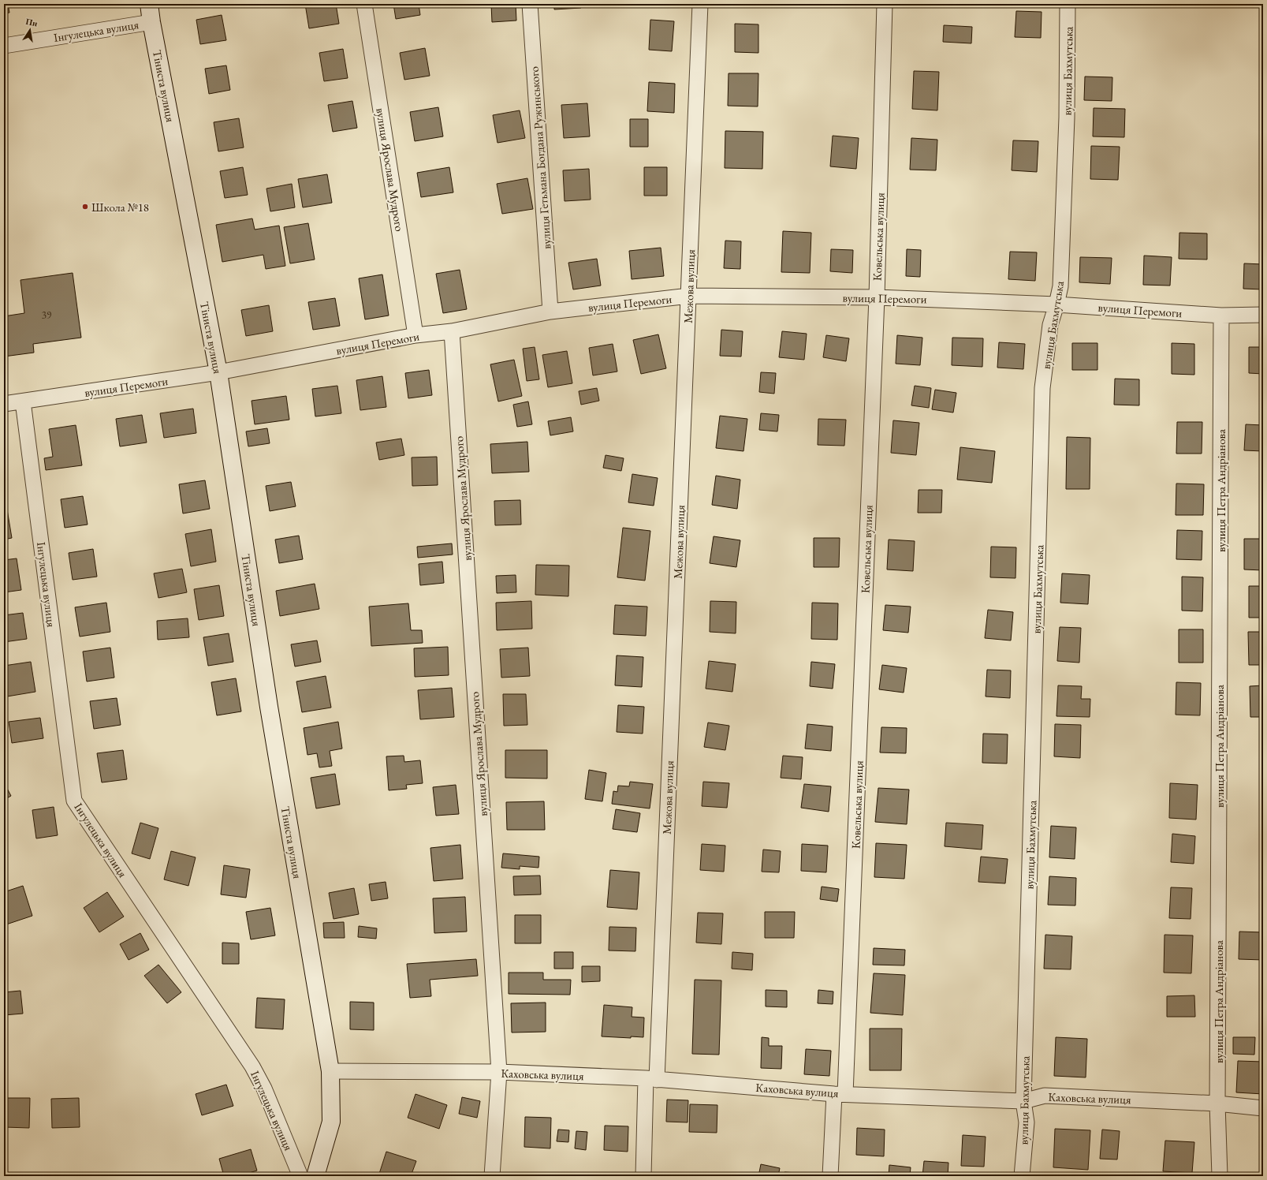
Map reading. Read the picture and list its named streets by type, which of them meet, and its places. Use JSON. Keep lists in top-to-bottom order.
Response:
{
  "streets": {
    "street": [
      "Інгулецька вулиця",
      "вулиця Бахмутська",
      "Тіниста вулиця",
      "вулиця Гетьмана Богдана Ружинського",
      "вулиця Ярослава Мудрого",
      "Ковельська вулиця",
      "Межова вулиця",
      "вулиця Перемоги",
      "вулиця Петра Андріанова",
      "Каховська вулиця"
    ]
  },
  "crossings": [
    ["Інгулецька вулиця", "Тіниста вулиця"],
    ["Інгулецька вулиця", "вулиця Перемоги"],
    ["вулиця Бахмутська", "вулиця Перемоги"],
    ["вулиця Бахмутська", "Каховська вулиця"],
    ["Тіниста вулиця", "вулиця Перемоги"],
    ["Тіниста вулиця", "Каховська вулиця"],
    ["вулиця Гетьмана Богдана Ружинського", "вулиця Перемоги"],
    ["вулиця Ярослава Мудрого", "вулиця Перемоги"],
    ["вулиця Ярослава Мудрого", "Каховська вулиця"],
    ["Ковельська вулиця", "вулиця Перемоги"],
    ["Ковельська вулиця", "Каховська вулиця"],
    ["Межова вулиця", "вулиця Перемоги"],
    ["Межова вулиця", "Каховська вулиця"],
    ["вулиця Перемоги", "вулиця Петра Андріанова"],
    ["вулиця Петра Андріанова", "Каховська вулиця"]
  ],
  "places": ["Школа №18"],
  "house_numbers": ["39"],
  "north": "top"
}
